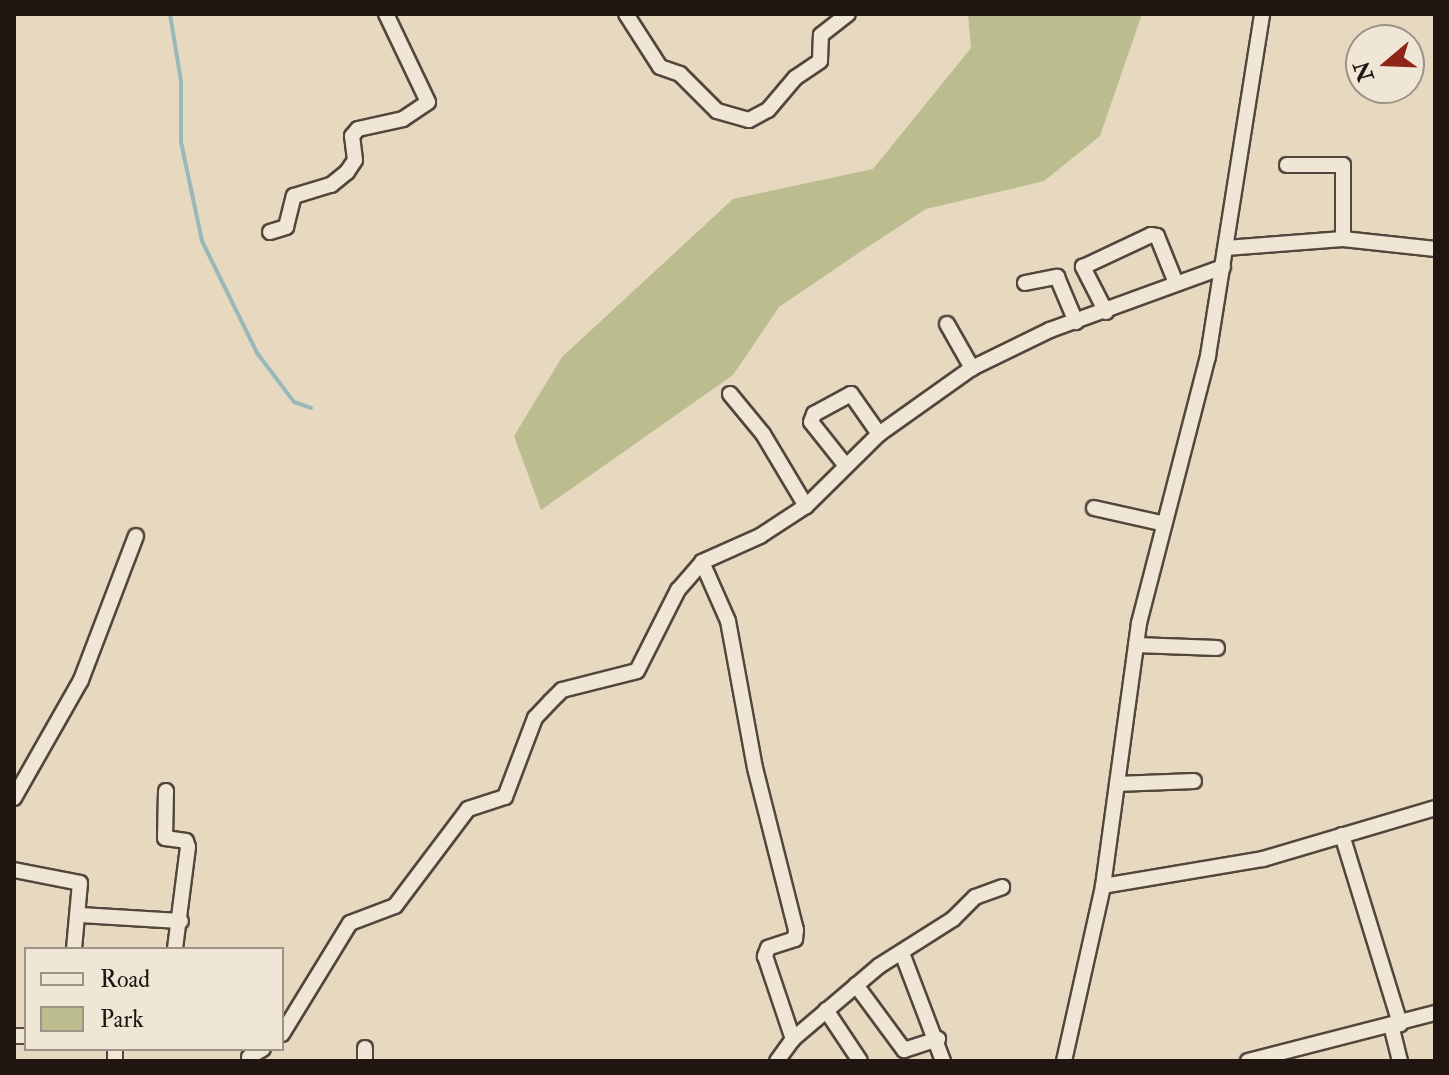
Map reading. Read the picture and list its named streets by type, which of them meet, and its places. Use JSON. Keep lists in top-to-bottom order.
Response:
{
  "legend": ["Road", "Park"],
  "north": "left"
}
